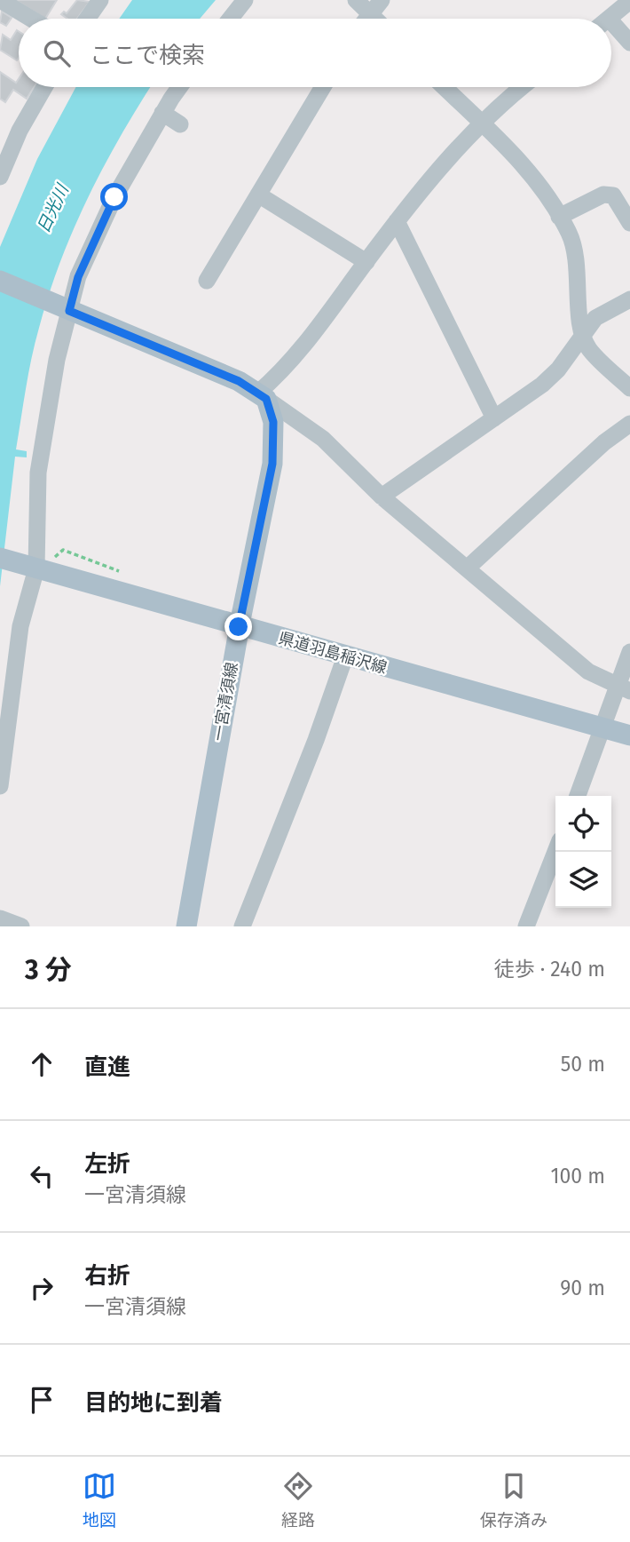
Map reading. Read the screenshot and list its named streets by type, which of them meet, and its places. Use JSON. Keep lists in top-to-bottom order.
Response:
{
  "streets": {
    "main road": ["県道羽島稲沢線", "一宮清須線"]
  },
  "crossings": [
    ["県道羽島稲沢線", "一宮清須線"]
  ],
  "water": ["日光川"],
  "page": {
    "search": "ここで検索",
    "heading": ["3 分", "徒歩 · 240 m"],
    "list": [
      ["直進", "50 m"],
      ["左折", "一宮清須線", "100 m"],
      ["右折", "一宮清須線", "90 m"],
      "目的地に到着"
    ],
    "nav": ["地図", "経路", "保存済み"]
  }
}
